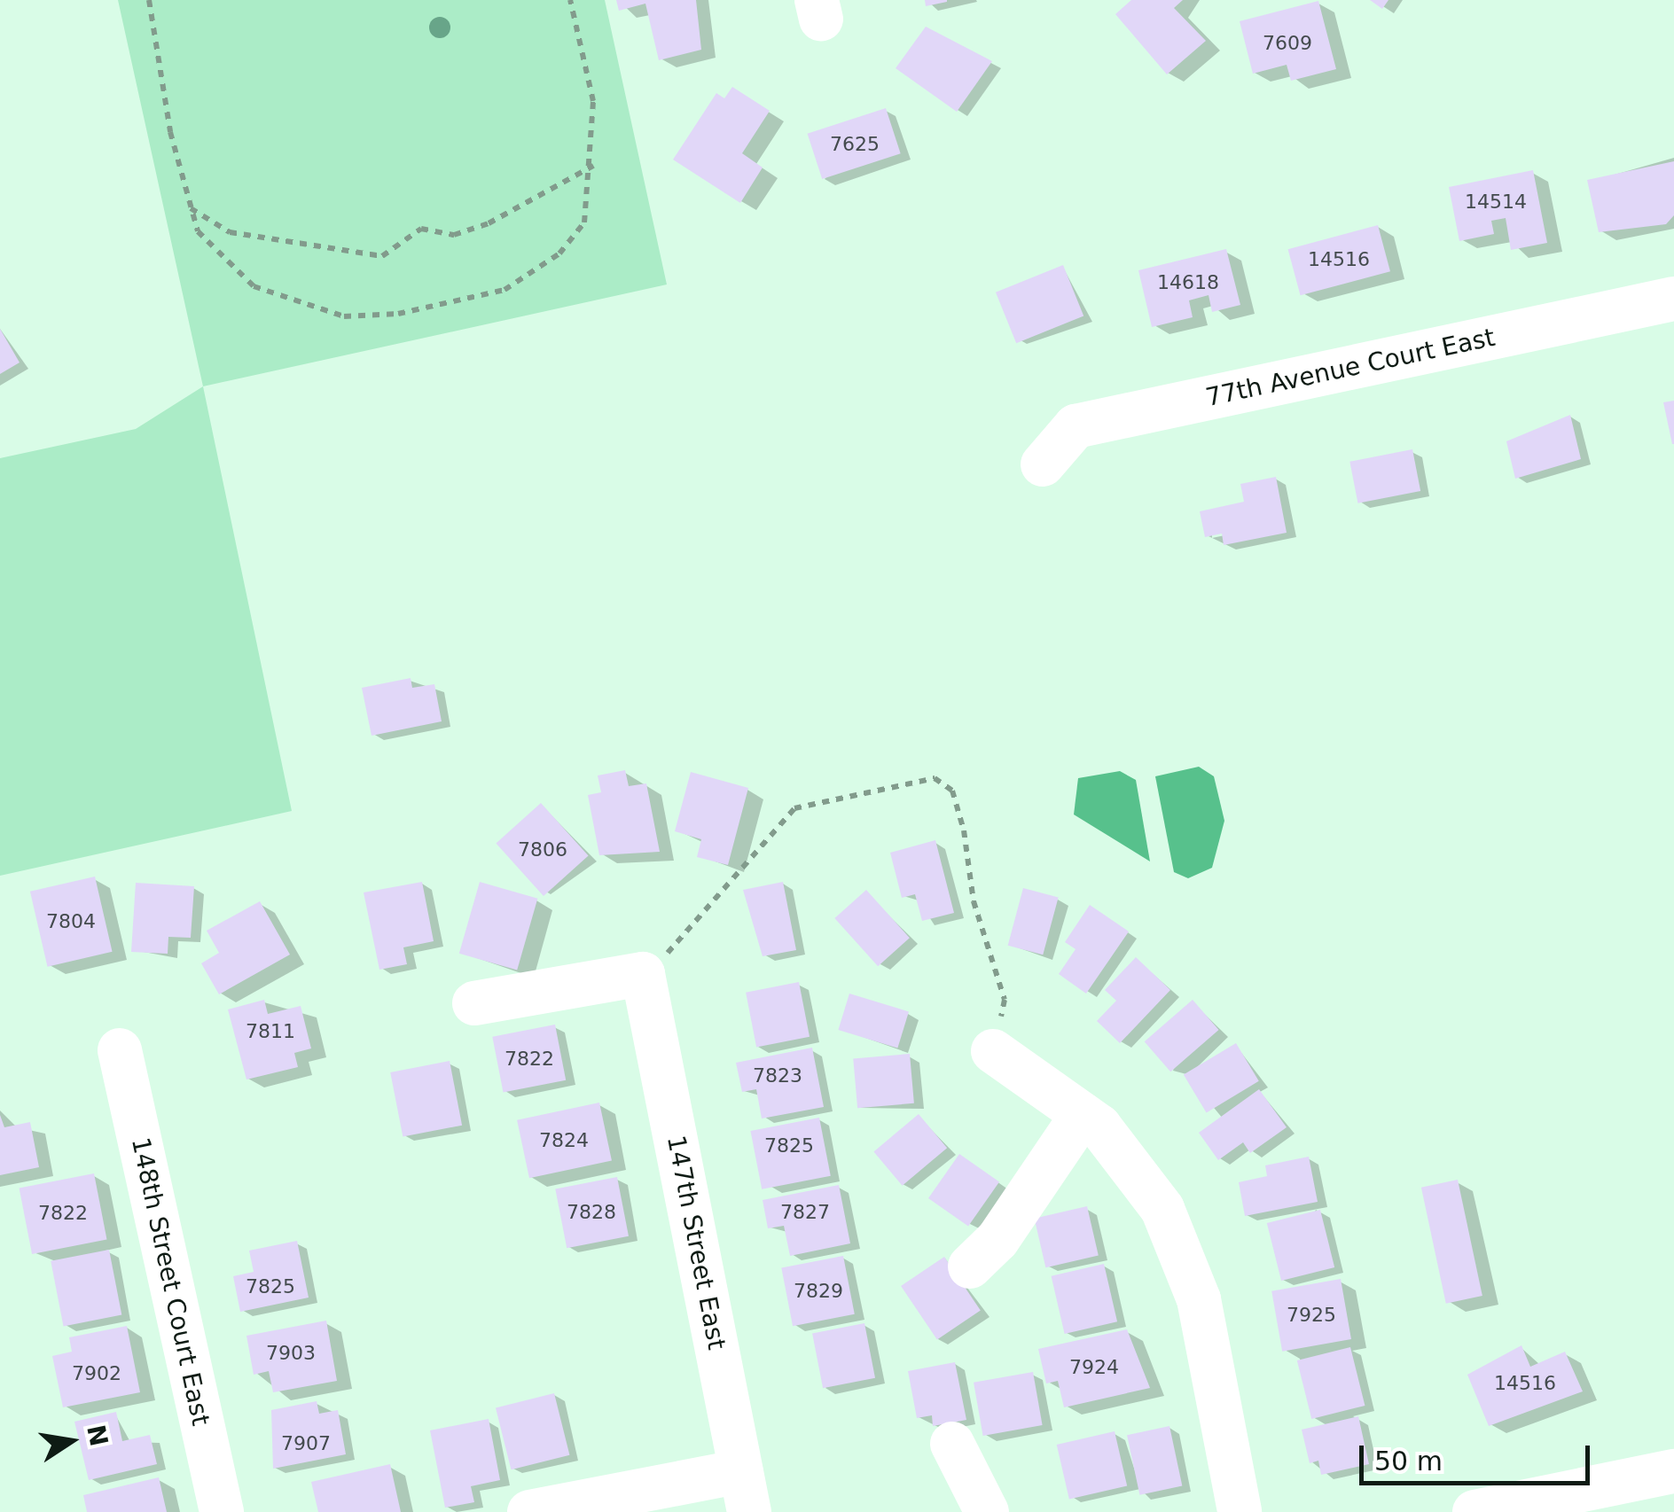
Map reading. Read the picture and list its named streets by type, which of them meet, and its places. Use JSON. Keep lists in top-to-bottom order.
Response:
{
  "streets": {
    "street": ["77th Avenue Court East", "147th Street East", "148th Street Court East"]
  },
  "house_numbers": [
    "7609",
    "7625",
    "14514",
    "14516",
    "14618",
    "7806",
    "7804",
    "7811",
    "7822",
    "7823",
    "7824",
    "7825",
    "7828",
    "7827",
    "7822",
    "7825",
    "7829",
    "7925",
    "7903",
    "7924",
    "7902",
    "14516",
    "7907"
  ],
  "scale_bar": "50 m",
  "north": "right"
}
